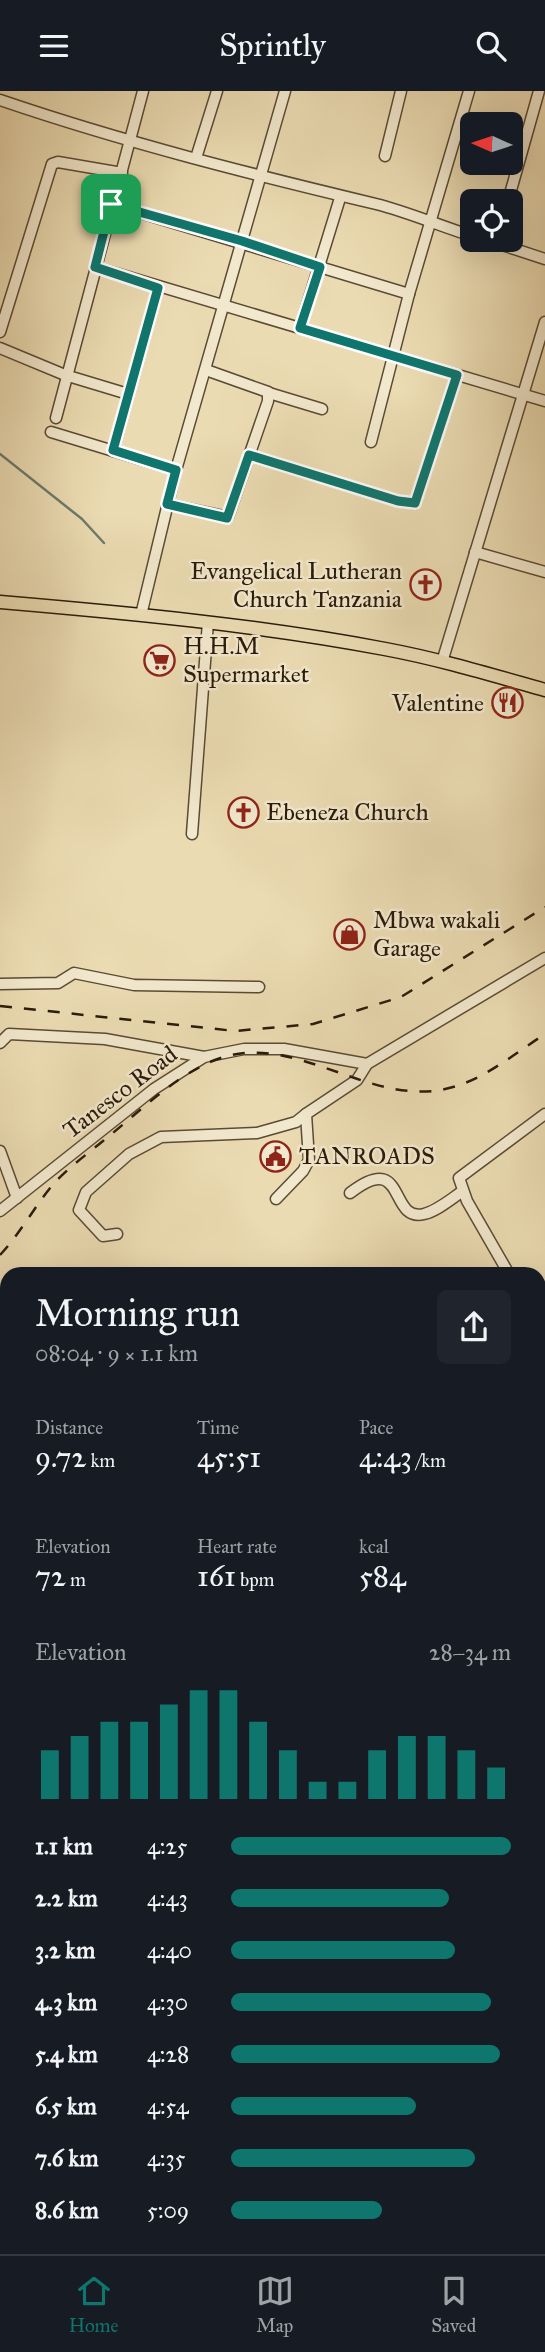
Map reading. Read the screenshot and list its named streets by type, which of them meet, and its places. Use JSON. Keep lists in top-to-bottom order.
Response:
{
  "streets": {
    "street": ["Tanesco Road"]
  },
  "places": {
    "church": ["Evangelical Lutheran Church Tanzania", "Ebeneza Church"],
    "supermarket": ["H.H.M Supermarket"],
    "restaurant": ["Valentine"],
    "shop": ["Mbwa wakali Garage"],
    "public building": ["TANROADS"]
  },
  "north": "left",
  "page": {
    "header": "Sprintly",
    "heading": ["Morning run", "08:04 · 9 × 1.1 km"],
    "stats": [
      ["Distance", "9.72 km"],
      ["Time", "45:51"],
      ["Pace", "4:43 /km"],
      ["Elevation", "72 m"],
      ["Heart rate", "161 bpm"],
      ["kcal", "584"]
    ],
    "chart": ["Elevation", "28–34 m"],
    "list": [
      {
        "name": "1.1 km",
        "note": "4:25"
      },
      {
        "name": "2.2 km",
        "note": "4:43"
      },
      {
        "name": "3.2 km",
        "note": "4:40"
      },
      {
        "name": "4.3 km",
        "note": "4:30"
      },
      {
        "name": "5.4 km",
        "note": "4:28"
      },
      {
        "name": "6.5 km",
        "note": "4:54"
      },
      {
        "name": "7.6 km",
        "note": "4:35"
      },
      {
        "name": "8.6 km",
        "note": "5:09"
      }
    ],
    "tabs": ["Home", "Map", "Saved"]
  }
}
